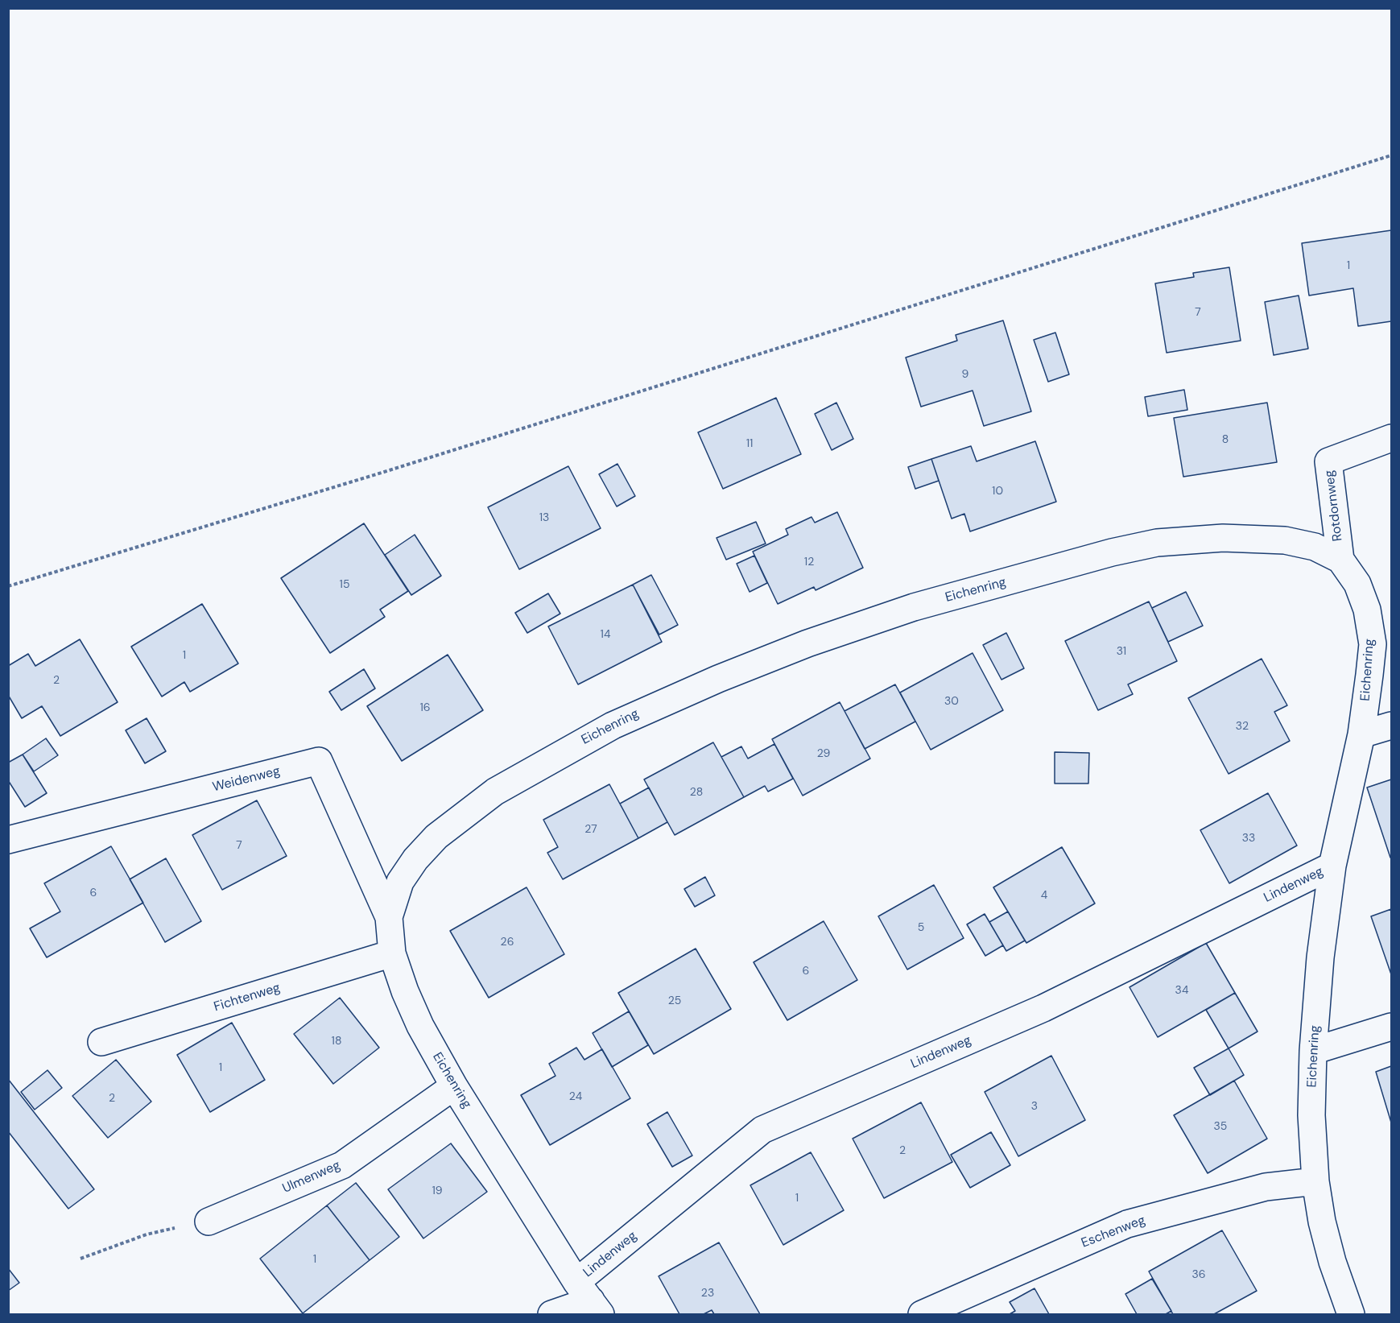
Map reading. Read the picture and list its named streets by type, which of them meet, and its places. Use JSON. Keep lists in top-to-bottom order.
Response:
{
  "streets": {
    "street": [
      "Rotdornweg",
      "Eichenring",
      "Weidenweg",
      "Lindenweg",
      "Fichtenweg",
      "Ulmenweg",
      "Eschenweg"
    ]
  },
  "crossings": [
    ["Rotdornweg", "Eichenring"],
    ["Eichenring", "Weidenweg"],
    ["Eichenring", "Lindenweg"],
    ["Eichenring", "Fichtenweg"],
    ["Eichenring", "Ulmenweg"],
    ["Eichenring", "Eschenweg"]
  ],
  "house_numbers": [
    "1",
    "7",
    "9",
    "8",
    "11",
    "10",
    "13",
    "12",
    "15",
    "14",
    "31",
    "1",
    "2",
    "30",
    "16",
    "32",
    "29",
    "28",
    "27",
    "33",
    "7",
    "6",
    "4",
    "5",
    "26",
    "6",
    "34",
    "25",
    "18",
    "1",
    "24",
    "2",
    "3",
    "35",
    "2",
    "19",
    "1",
    "1",
    "36",
    "23"
  ]
}
